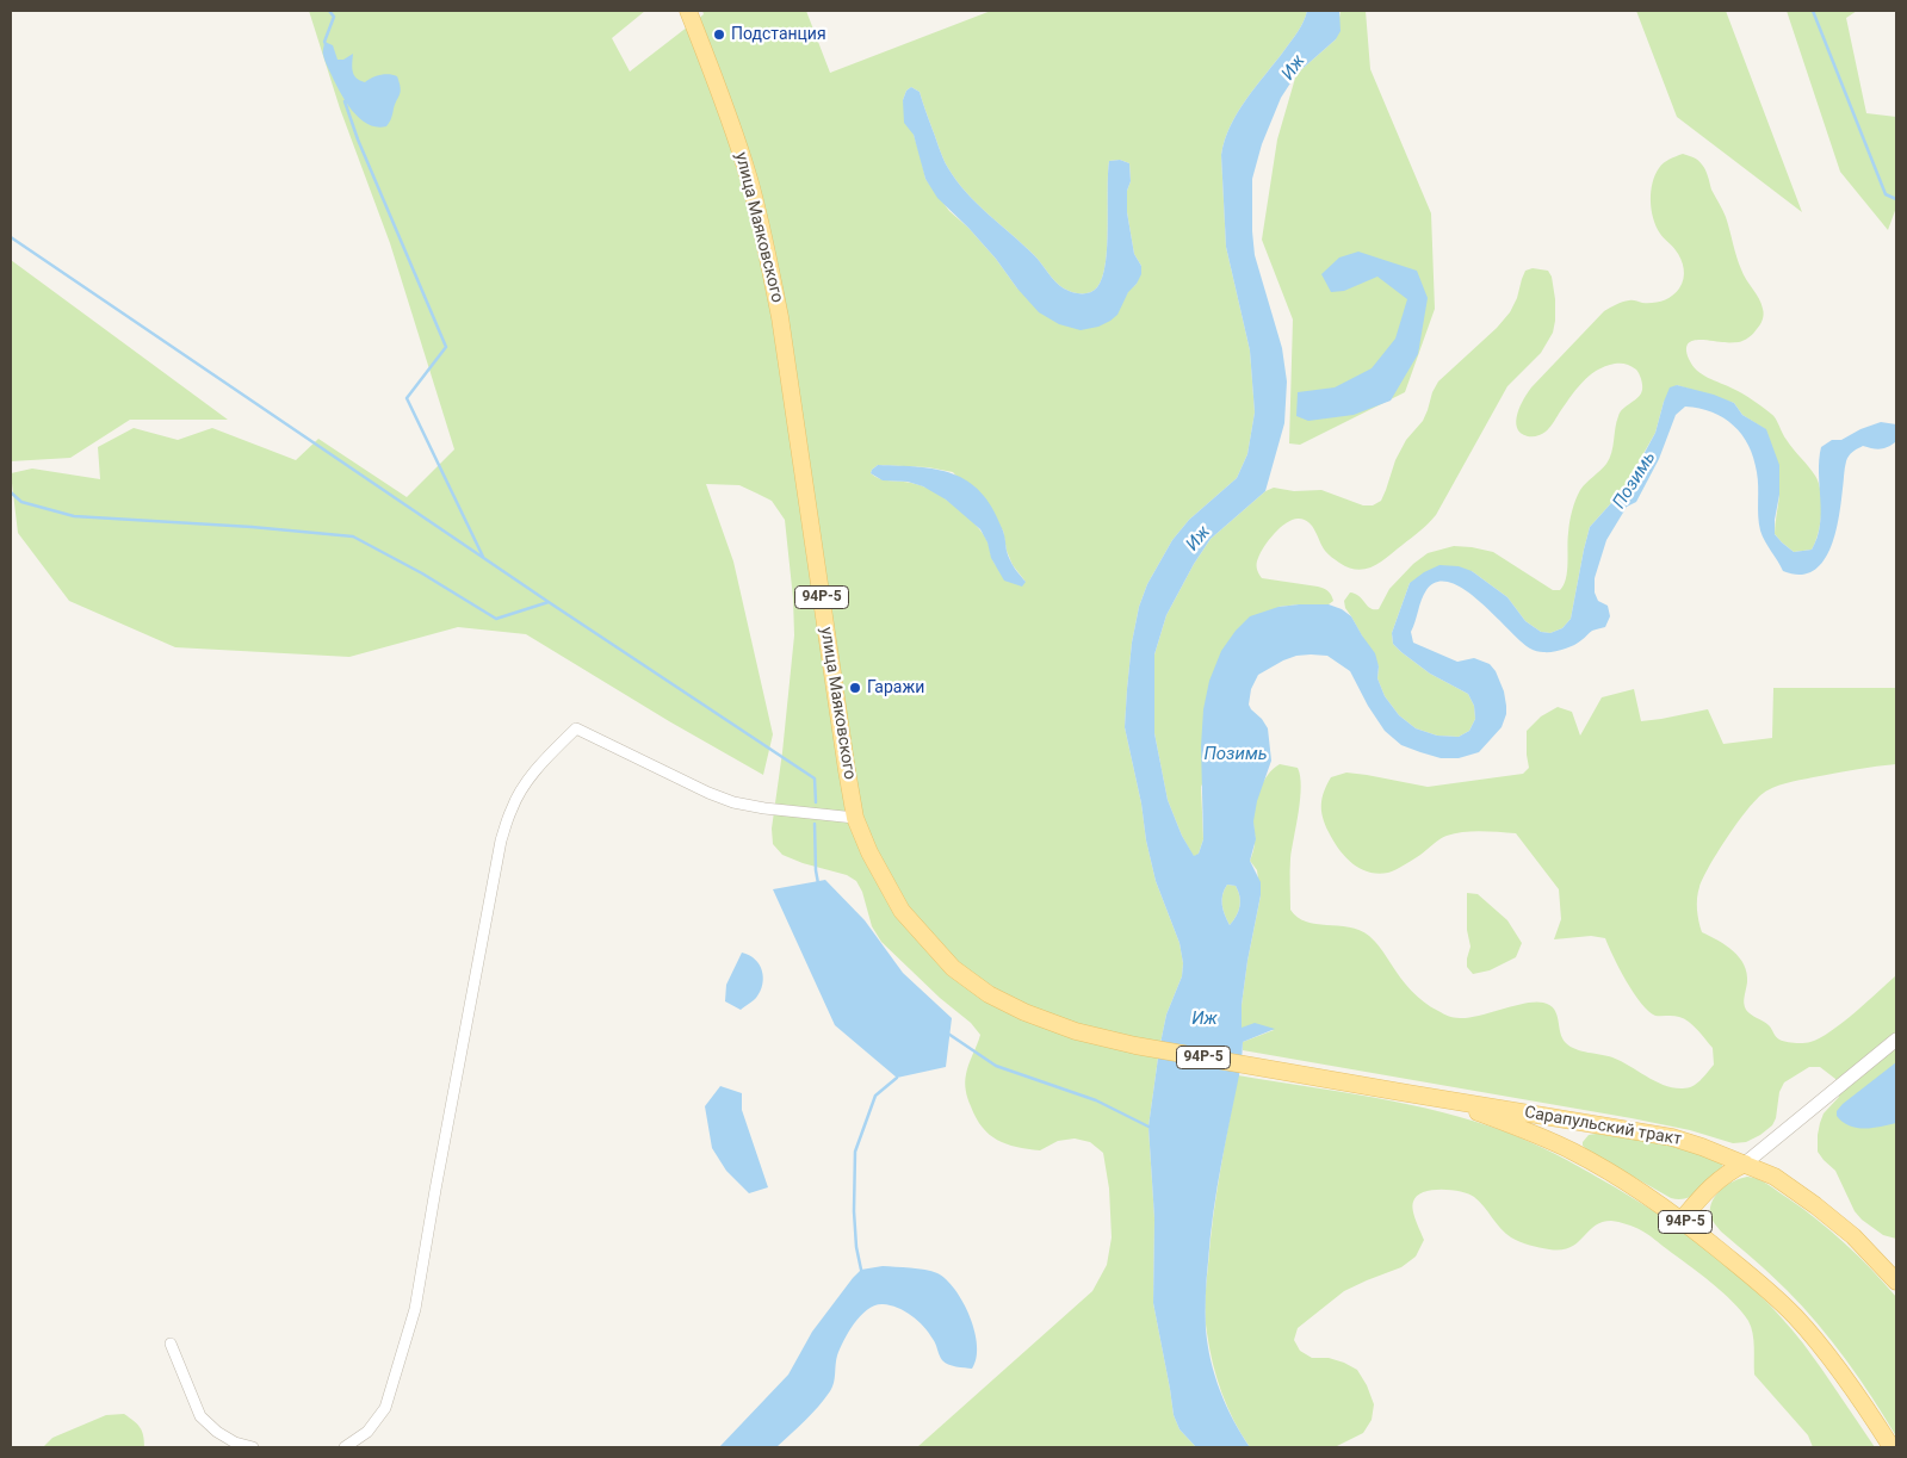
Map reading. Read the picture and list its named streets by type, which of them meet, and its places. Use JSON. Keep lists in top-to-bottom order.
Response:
{
  "streets": {
    "main road": ["улица Маяковского", "94Р-5", "Сарапульский тракт"]
  },
  "crossings": [
    ["улица Маяковского", "Сарапульский тракт"]
  ],
  "water": ["Иж", "Позимь"],
  "places": ["Подстанция", "Гаражи"]
}
